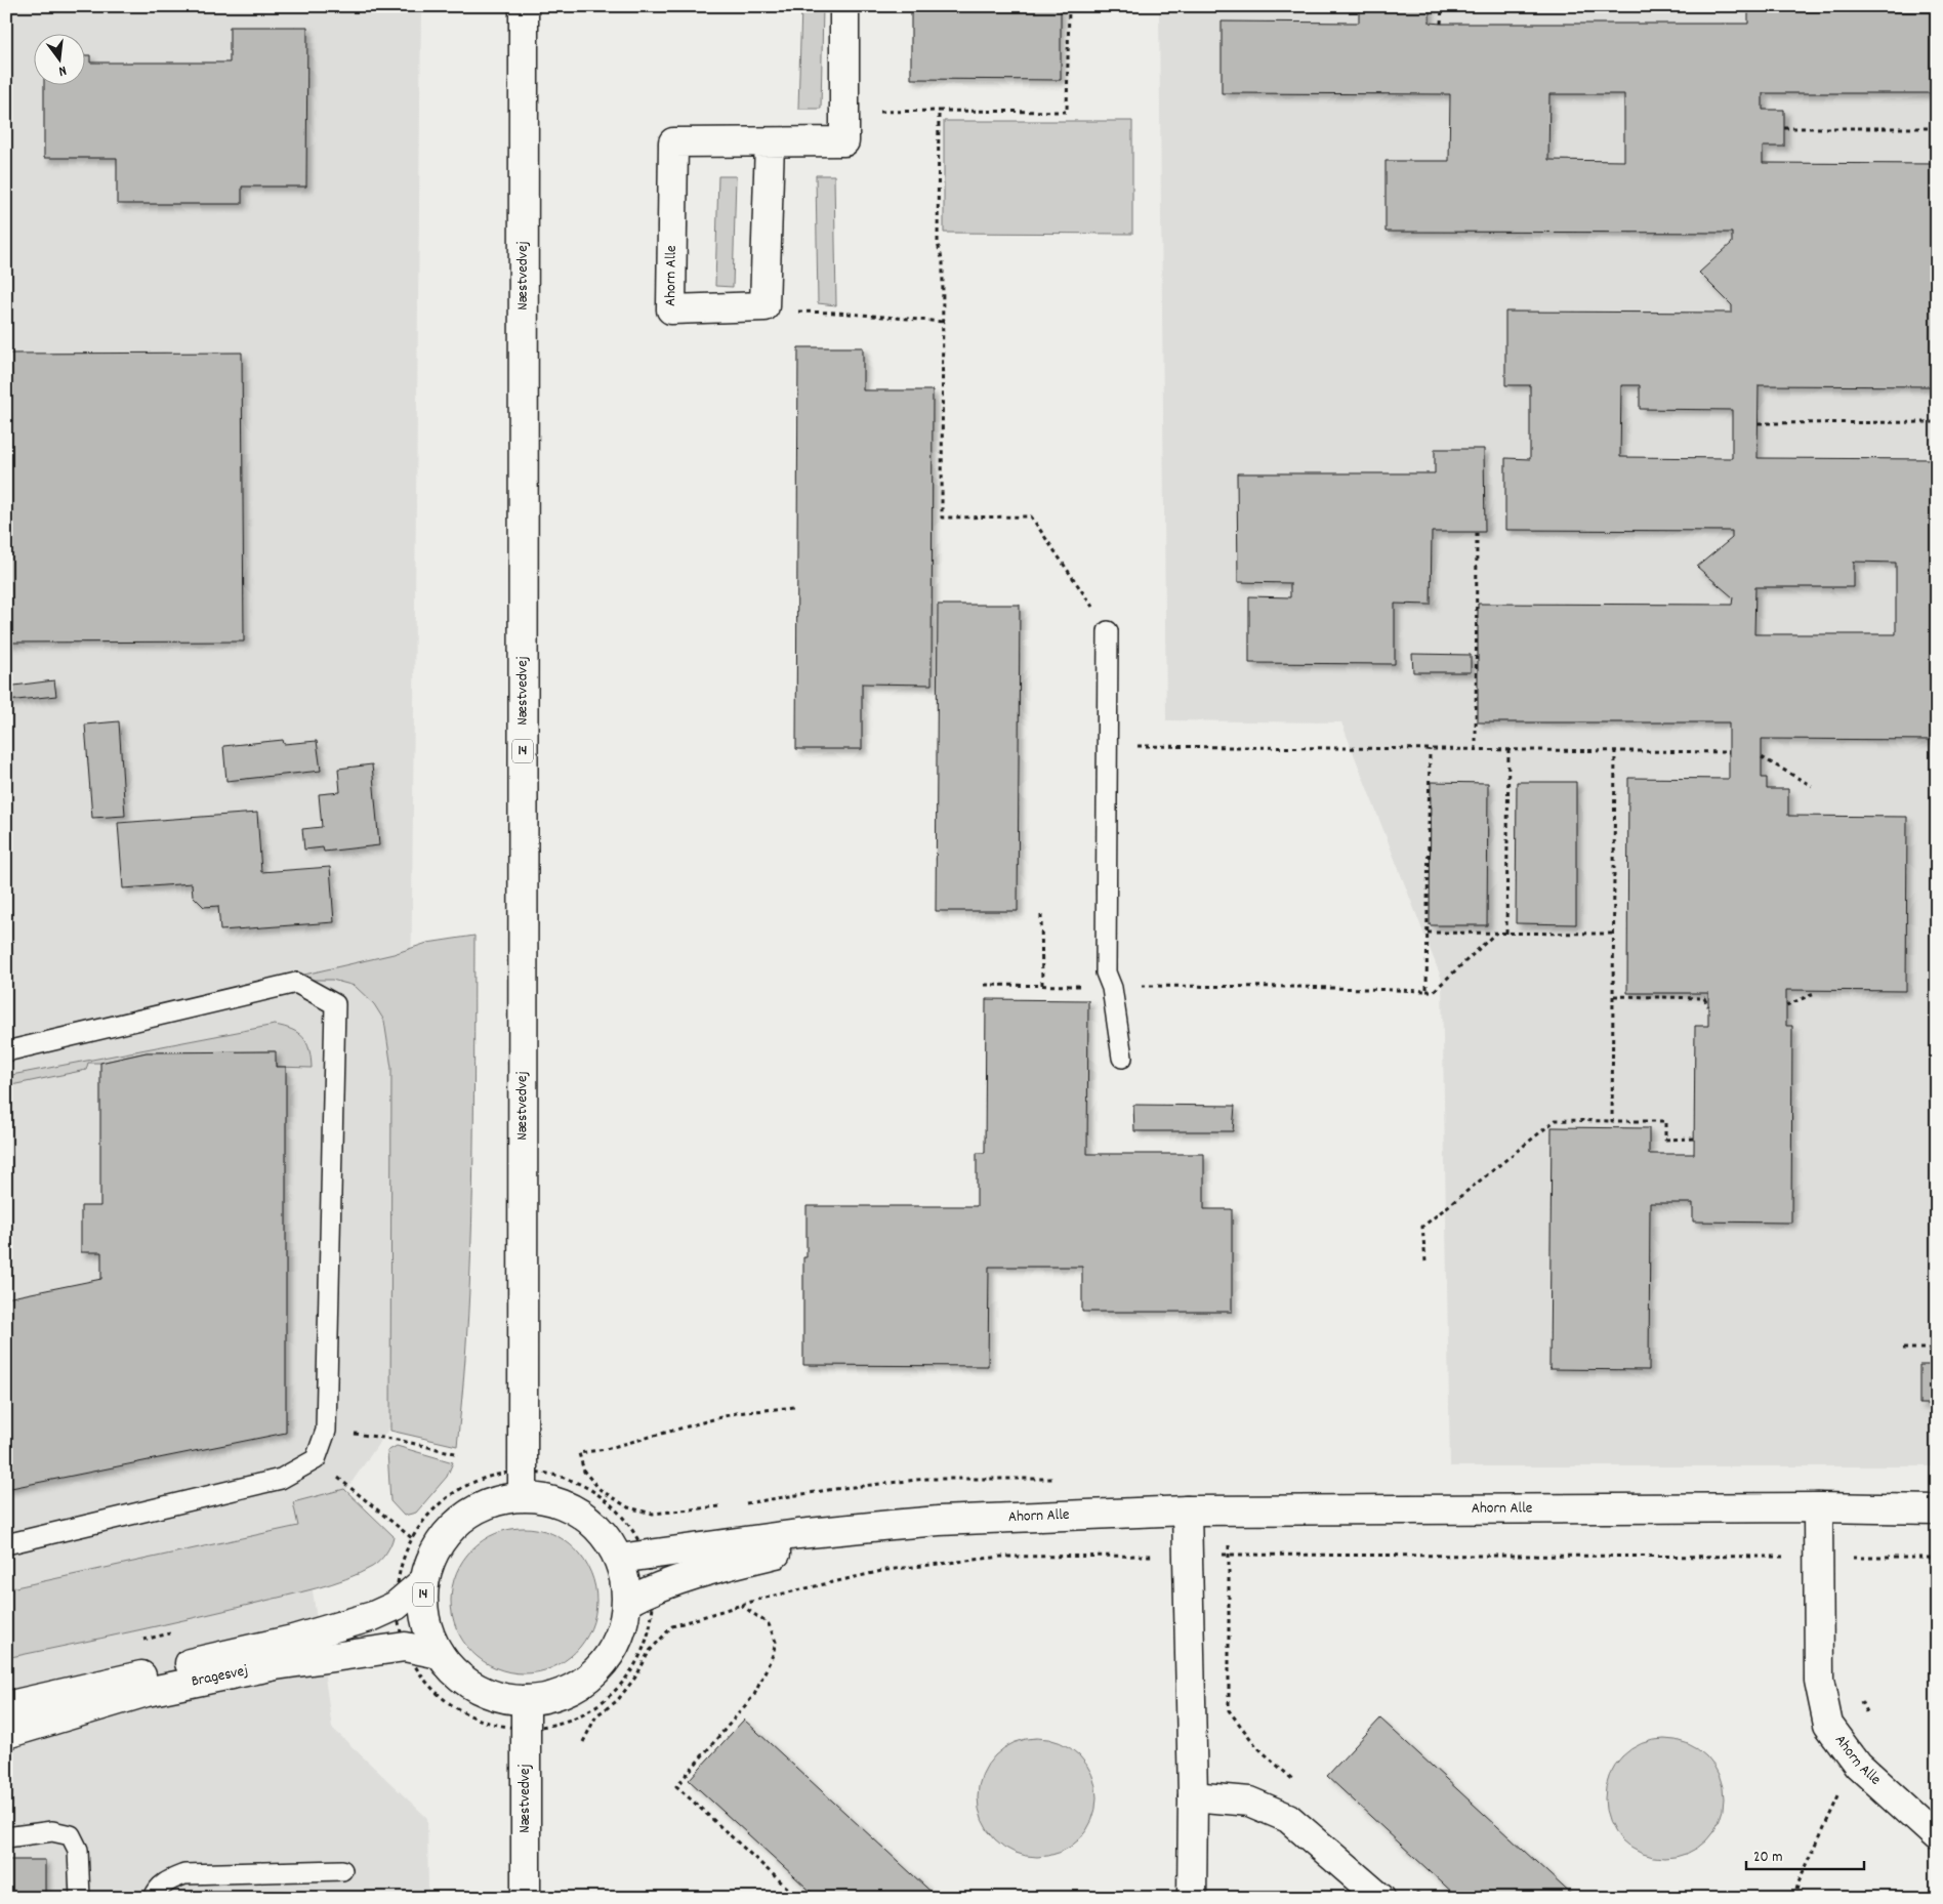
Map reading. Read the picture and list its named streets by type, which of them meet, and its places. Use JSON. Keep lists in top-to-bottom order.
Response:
{
  "streets": {
    "street": [
      "Ahorn Alle",
      "Næstvedvej",
      "14",
      "Bragesvej"
    ]
  },
  "crossings": [
    ["Ahorn Alle", "14"],
    ["Næstvedvej", "14"],
    ["14", "Bragesvej"]
  ],
  "scale_bar": "20 m",
  "north": "bottom"
}
